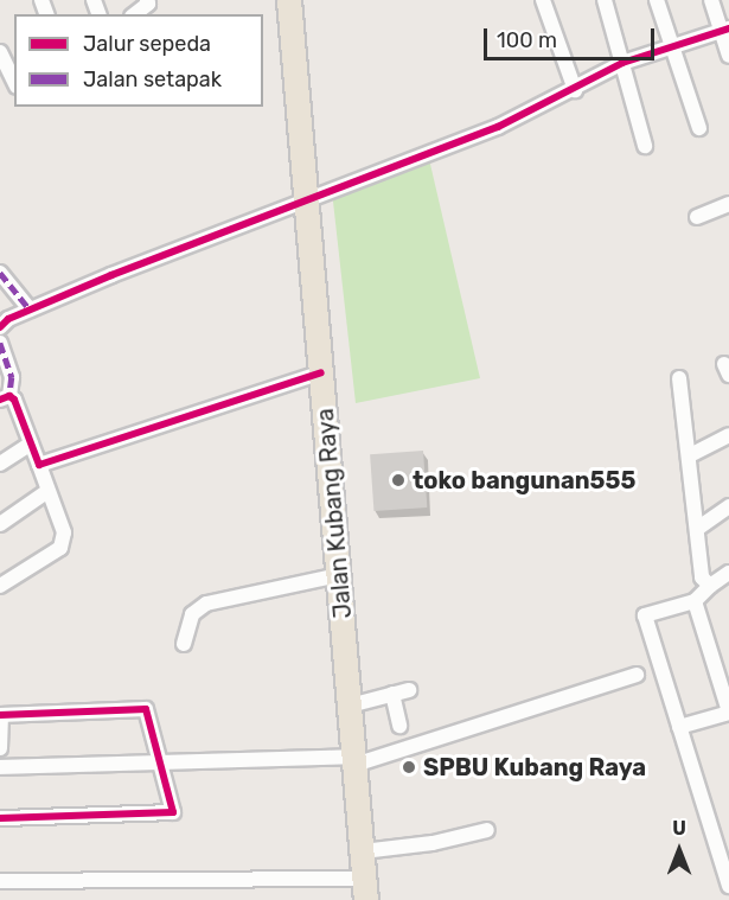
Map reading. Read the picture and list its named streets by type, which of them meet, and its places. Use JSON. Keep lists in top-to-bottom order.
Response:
{
  "streets": {
    "highway": ["Jalan Kubang Raya"]
  },
  "places": ["toko bangunan555", "SPBU Kubang Raya"],
  "legend": ["Jalur sepeda", "Jalan setapak"],
  "scale_bar": "100 m",
  "north": "top"
}
